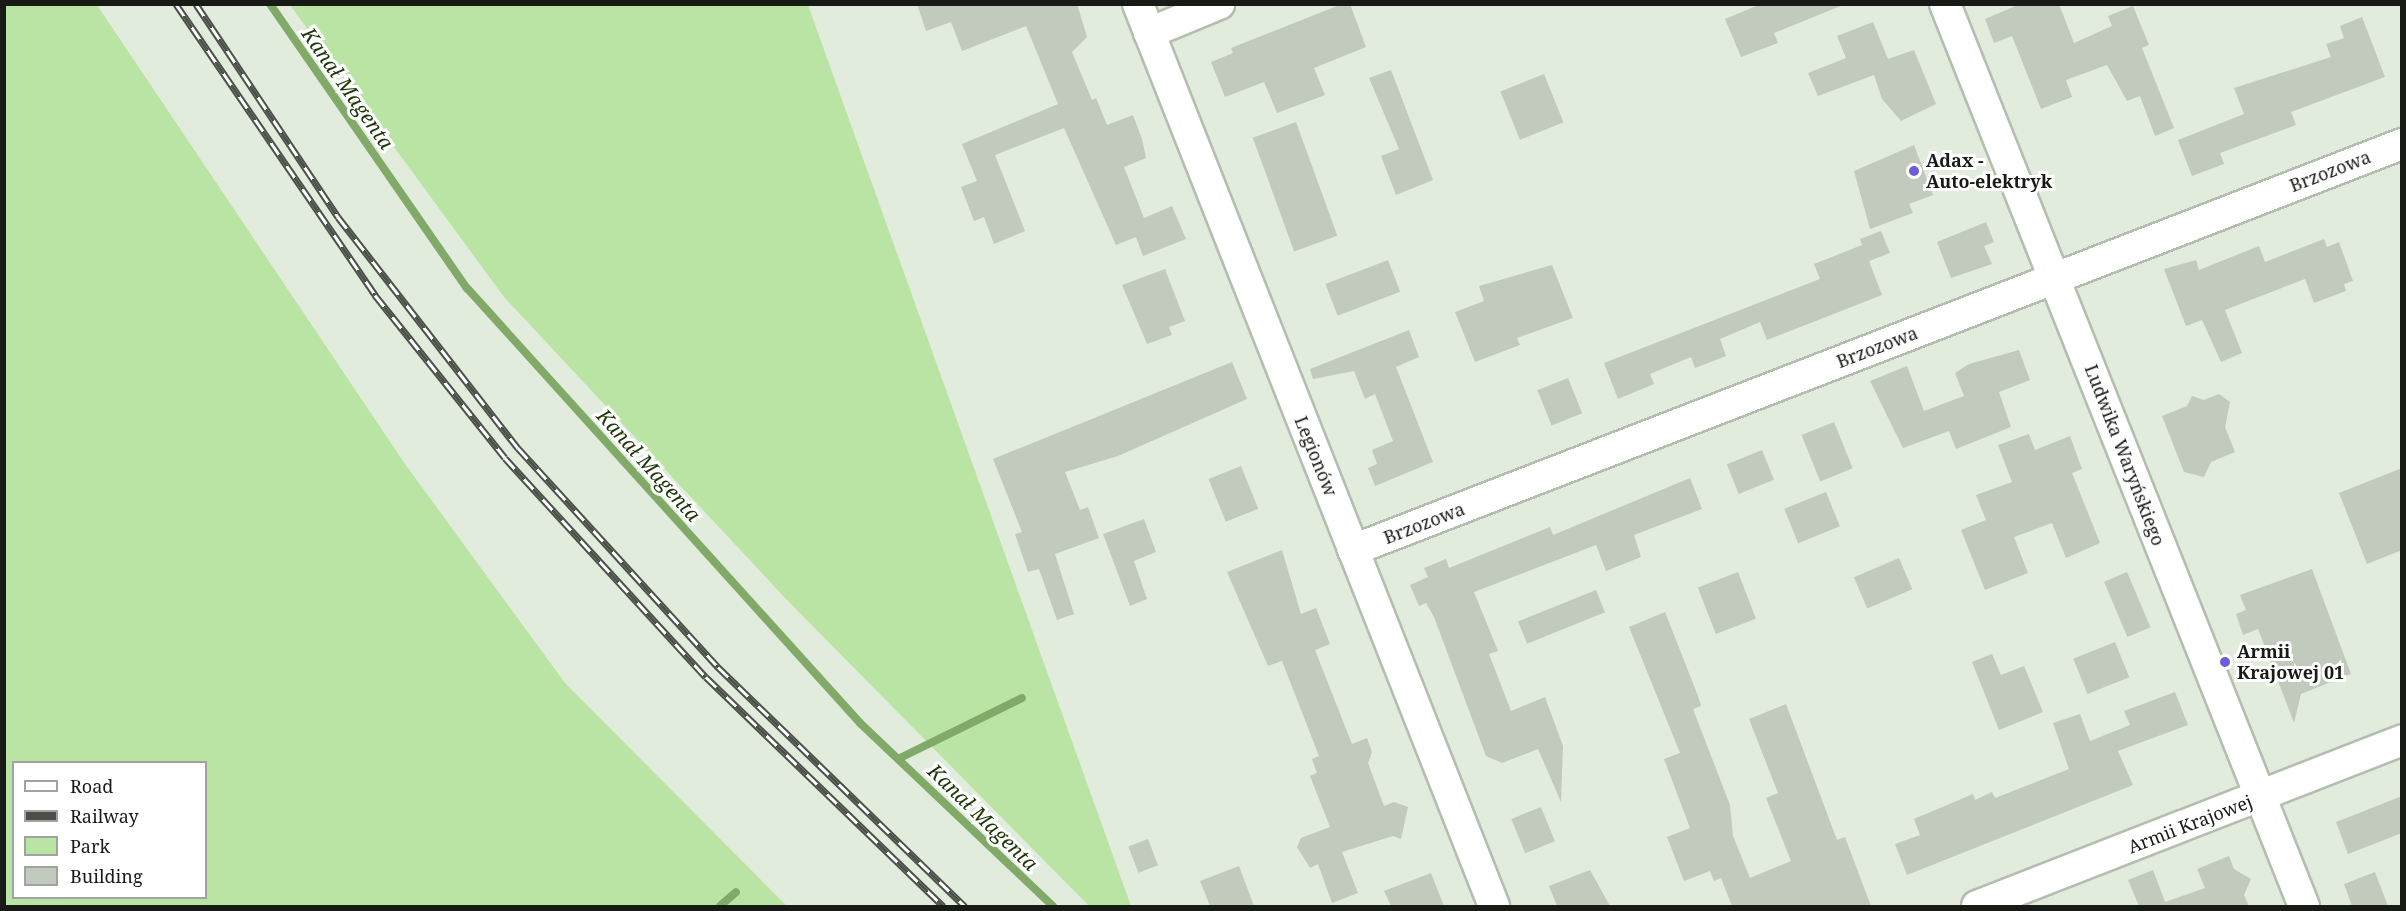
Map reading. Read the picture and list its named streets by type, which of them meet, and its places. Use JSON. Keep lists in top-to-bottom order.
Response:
{
  "streets": {
    "street": [
      "Brzozowa",
      "Ludwika Waryńskiego",
      "Legionów",
      "Armii Krajowej"
    ]
  },
  "crossings": [
    ["Brzozowa", "Ludwika Waryńskiego"],
    ["Brzozowa", "Legionów"],
    ["Ludwika Waryńskiego", "Armii Krajowej"]
  ],
  "water": ["Kanał Magenta"],
  "places": ["Adax - Auto-elektryk", "Armii Krajowej 01"],
  "legend": [
    "Road",
    "Railway",
    "Park",
    "Building"
  ]
}
